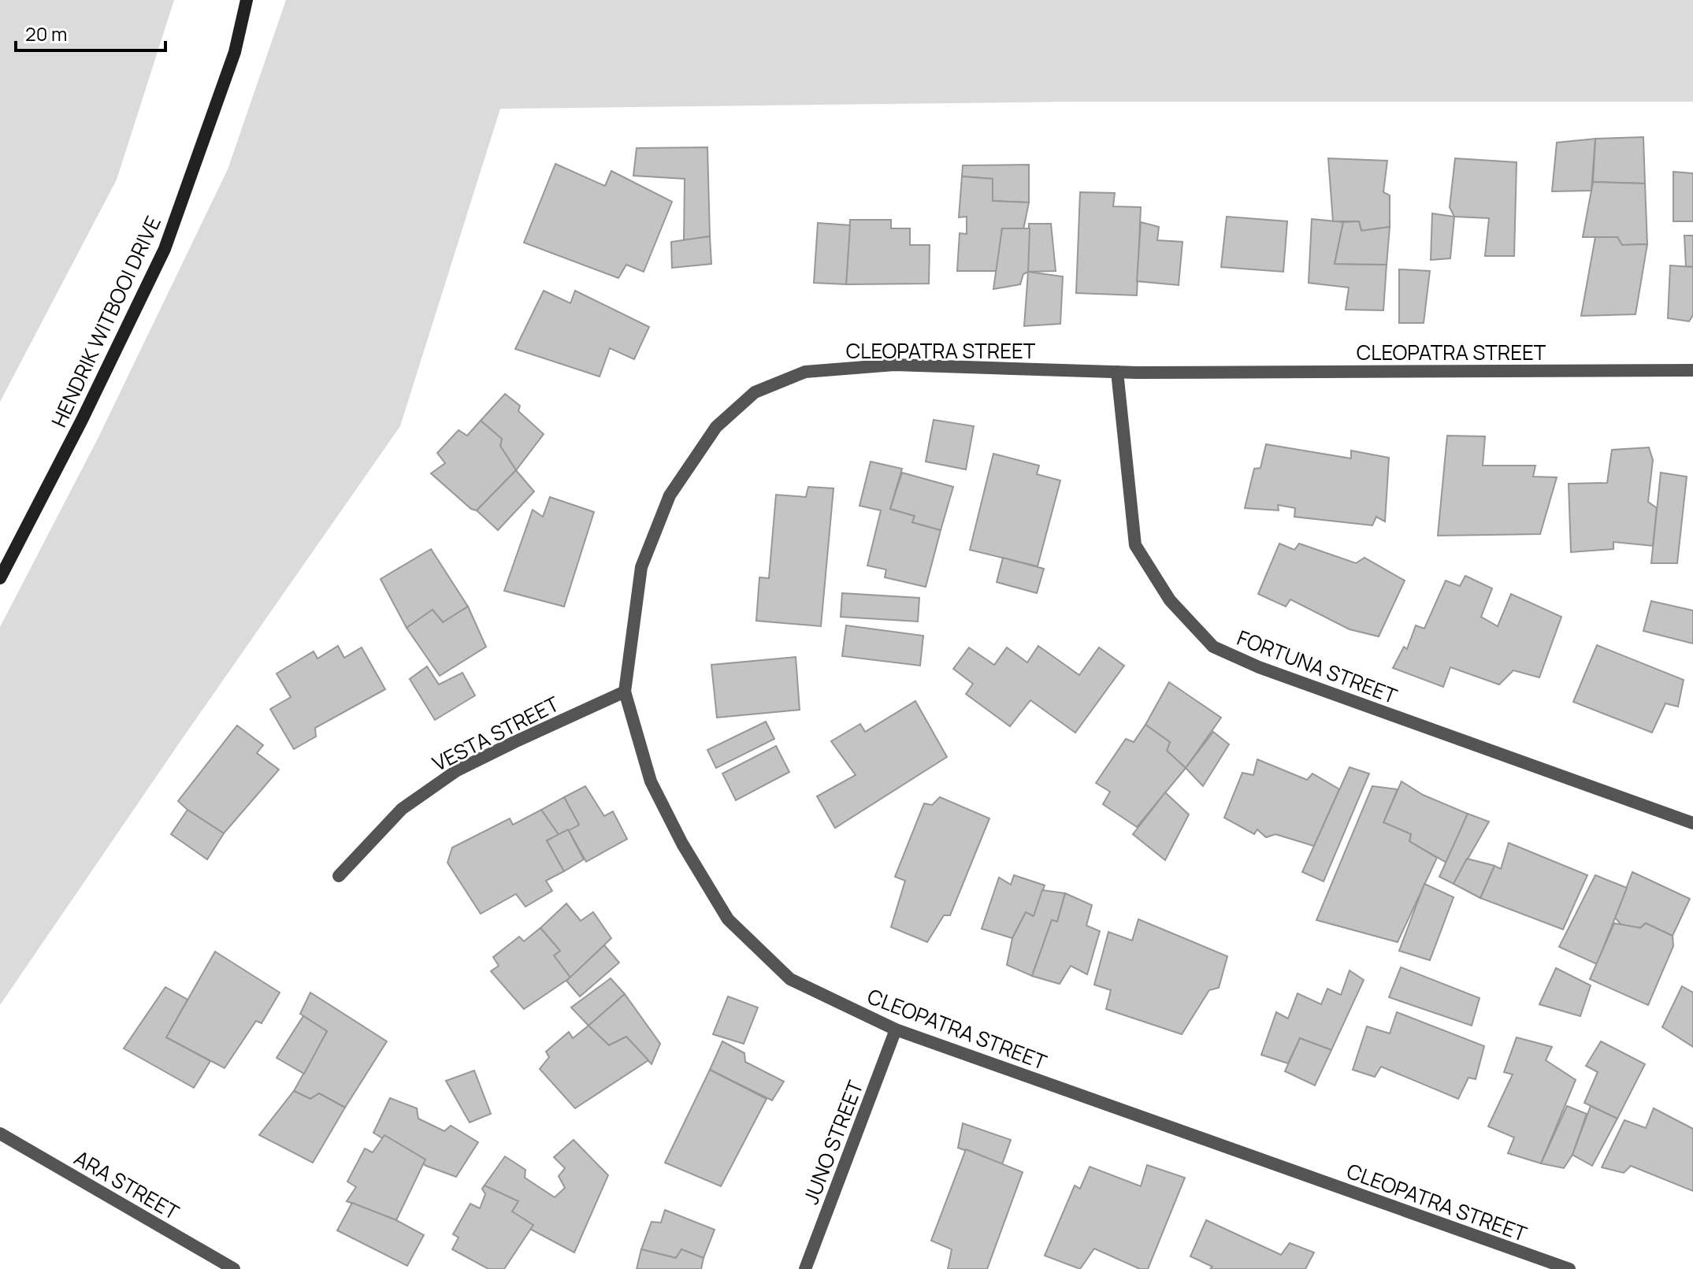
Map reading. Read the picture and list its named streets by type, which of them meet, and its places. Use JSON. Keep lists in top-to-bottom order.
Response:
{
  "streets": {
    "main road": ["HENDRIK WITBOOI DRIVE"],
    "street": [
      "CLEOPATRA STREET",
      "FORTUNA STREET",
      "VESTA STREET",
      "JUNO STREET",
      "ARA STREET"
    ]
  },
  "crossings": [
    ["CLEOPATRA STREET", "FORTUNA STREET"],
    ["CLEOPATRA STREET", "VESTA STREET"],
    ["CLEOPATRA STREET", "JUNO STREET"]
  ],
  "scale_bar": "20 m"
}
